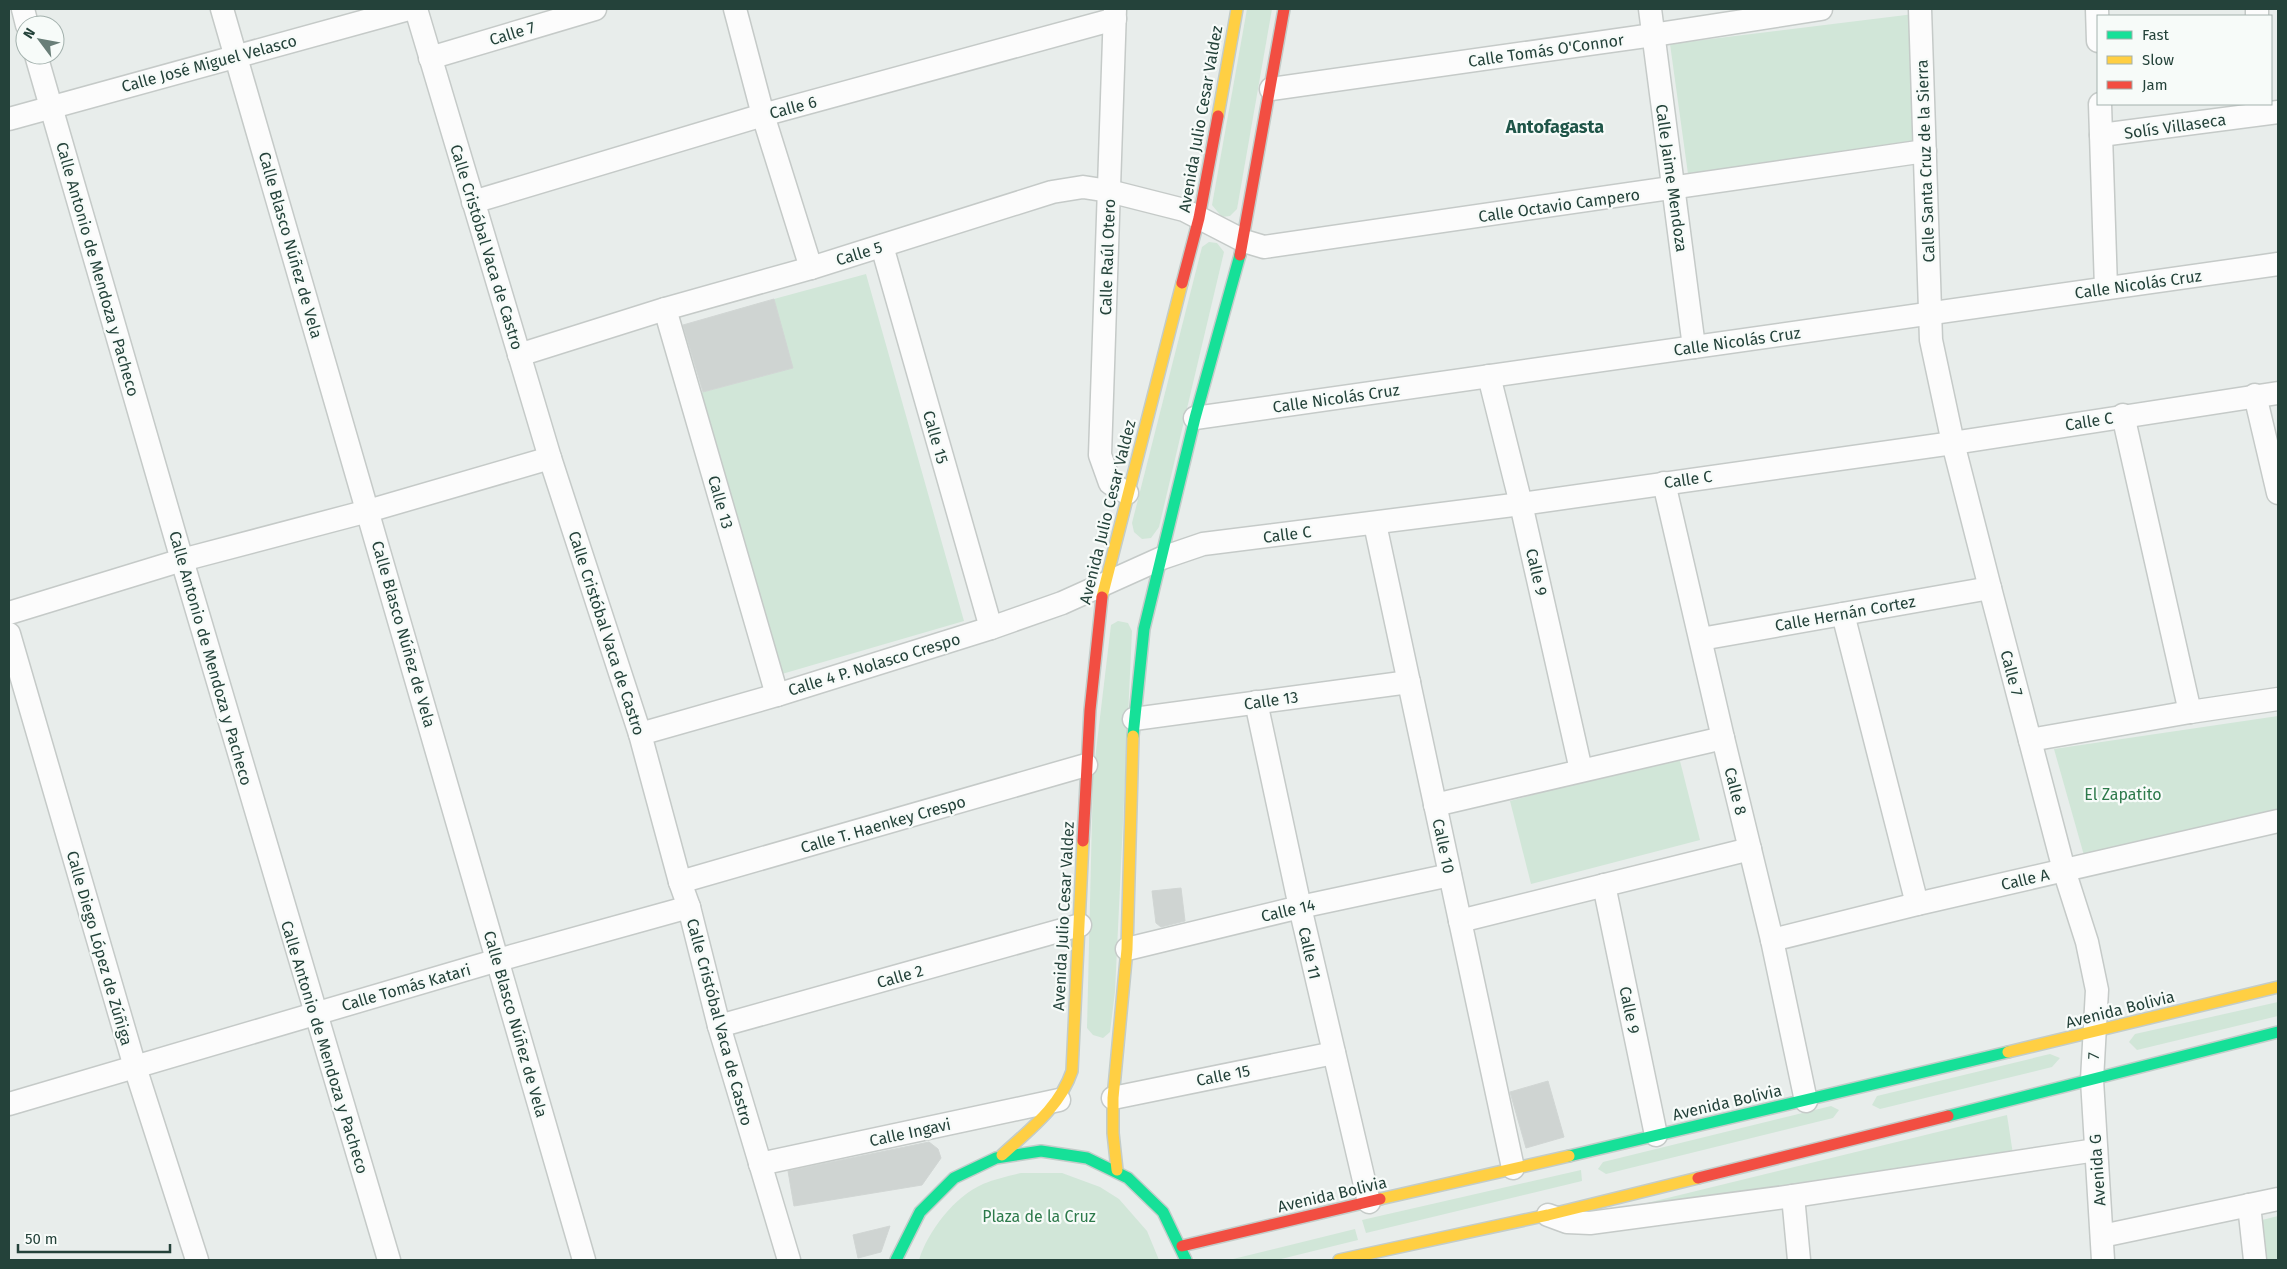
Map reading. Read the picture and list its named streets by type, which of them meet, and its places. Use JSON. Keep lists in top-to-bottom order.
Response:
{
  "streets": {
    "main road": ["Avenida Julio Cesar Valdez", "Avenida Bolivia"],
    "street": [
      "Calle 7",
      "Calle Tomás O'Connor",
      "Calle José Miguel Velasco",
      "Calle 6",
      "Solís Villaseca",
      "Calle Santa Cruz de la Sierra",
      "Calle Jaime Mendoza",
      "Calle Octavio Campero",
      "Calle Blasco Núñez de Vela",
      "Calle Cristóbal Vaca de Castro",
      "Calle 5",
      "Calle Raúl Otero",
      "Calle Antonio de Mendoza y Pacheco",
      "Calle Nicolás Cruz",
      "Calle C",
      "Calle 15",
      "Calle 13",
      "Calle 9",
      "Calle Hernán Cortez",
      "Calle 4 P. Nolasco Crespo",
      "Calle 8",
      "Calle T. Haenkey Crespo",
      "Calle 10",
      "Calle A",
      "Calle 14",
      "Calle Diego López de Zúñiga",
      "Calle 11",
      "Calle 2",
      "Calle Tomás Katari",
      "7",
      "Calle Ingavi",
      "Avenida G"
    ]
  },
  "crossings": [
    ["Calle 7", "Calle Santa Cruz de la Sierra"],
    ["Calle 7", "Calle Cristóbal Vaca de Castro"],
    ["Calle 7", "Calle Nicolás Cruz"],
    ["Calle 7", "Calle C"],
    ["Calle 7", "Calle Hernán Cortez"],
    ["Calle 7", "Calle A"],
    ["Calle 7", "Avenida Bolivia"],
    ["Calle 7", "7"],
    ["Calle Tomás O'Connor", "Calle Jaime Mendoza"],
    ["Calle José Miguel Velasco", "Calle Blasco Núñez de Vela"],
    ["Calle José Miguel Velasco", "Calle Antonio de Mendoza y Pacheco"],
    ["Calle 6", "Calle Cristóbal Vaca de Castro"],
    ["Calle 6", "Calle Raúl Otero"],
    ["Avenida Julio Cesar Valdez", "Calle Octavio Campero"],
    ["Avenida Julio Cesar Valdez", "Calle 5"],
    ["Avenida Julio Cesar Valdez", "Calle Raúl Otero"],
    ["Avenida Julio Cesar Valdez", "Calle C"],
    ["Avenida Julio Cesar Valdez", "Calle 4 P. Nolasco Crespo"],
    ["Avenida Julio Cesar Valdez", "Calle T. Haenkey Crespo"],
    ["Avenida Julio Cesar Valdez", "Calle 2"],
    ["Avenida Julio Cesar Valdez", "Calle Ingavi"],
    ["Calle Santa Cruz de la Sierra", "Calle Octavio Campero"],
    ["Calle Santa Cruz de la Sierra", "Calle Nicolás Cruz"],
    ["Calle Jaime Mendoza", "Calle Octavio Campero"],
    ["Calle Jaime Mendoza", "Calle Nicolás Cruz"],
    ["Calle Octavio Campero", "Calle 5"],
    ["Calle Blasco Núñez de Vela", "Calle Tomás Katari"],
    ["Calle Cristóbal Vaca de Castro", "Calle 5"],
    ["Calle Cristóbal Vaca de Castro", "Calle 4 P. Nolasco Crespo"],
    ["Calle Cristóbal Vaca de Castro", "Calle T. Haenkey Crespo"],
    ["Calle Cristóbal Vaca de Castro", "Calle 2"],
    ["Calle Cristóbal Vaca de Castro", "Calle Tomás Katari"],
    ["Calle Cristóbal Vaca de Castro", "Calle Ingavi"],
    ["Calle 5", "Calle Raúl Otero"],
    ["Calle 5", "Calle 15"],
    ["Calle 5", "Calle 13"],
    ["Calle Antonio de Mendoza y Pacheco", "Calle Tomás Katari"],
    ["Calle Nicolás Cruz", "Calle 9"],
    ["Calle C", "Calle 9"],
    ["Calle C", "Calle 4 P. Nolasco Crespo"],
    ["Calle C", "Calle 8"],
    ["Calle C", "Calle 10"],
    ["Calle 15", "Calle 4 P. Nolasco Crespo"],
    ["Calle 15", "Calle 11"],
    ["Calle 13", "Calle 4 P. Nolasco Crespo"],
    ["Calle 13", "Calle 10"],
    ["Calle 13", "Calle 11"],
    ["Calle 9", "Avenida Bolivia"],
    ["Calle Hernán Cortez", "Calle 8"],
    ["Calle 8", "Calle A"],
    ["Calle 8", "Avenida Bolivia"],
    ["Calle 10", "Calle 14"],
    ["Calle 10", "Avenida Bolivia"],
    ["Calle 14", "Calle 11"],
    ["Calle Diego López de Zúñiga", "Calle Tomás Katari"],
    ["Calle 11", "Avenida Bolivia"],
    ["Avenida Bolivia", "7"],
    ["7", "Avenida G"]
  ],
  "districts": ["Antofagasta"],
  "parks": ["El Zapatito", "Plaza de la Cruz"],
  "legend": ["Fast", "Slow", "Jam"],
  "scale_bar": "50 m",
  "north": "top left"
}
